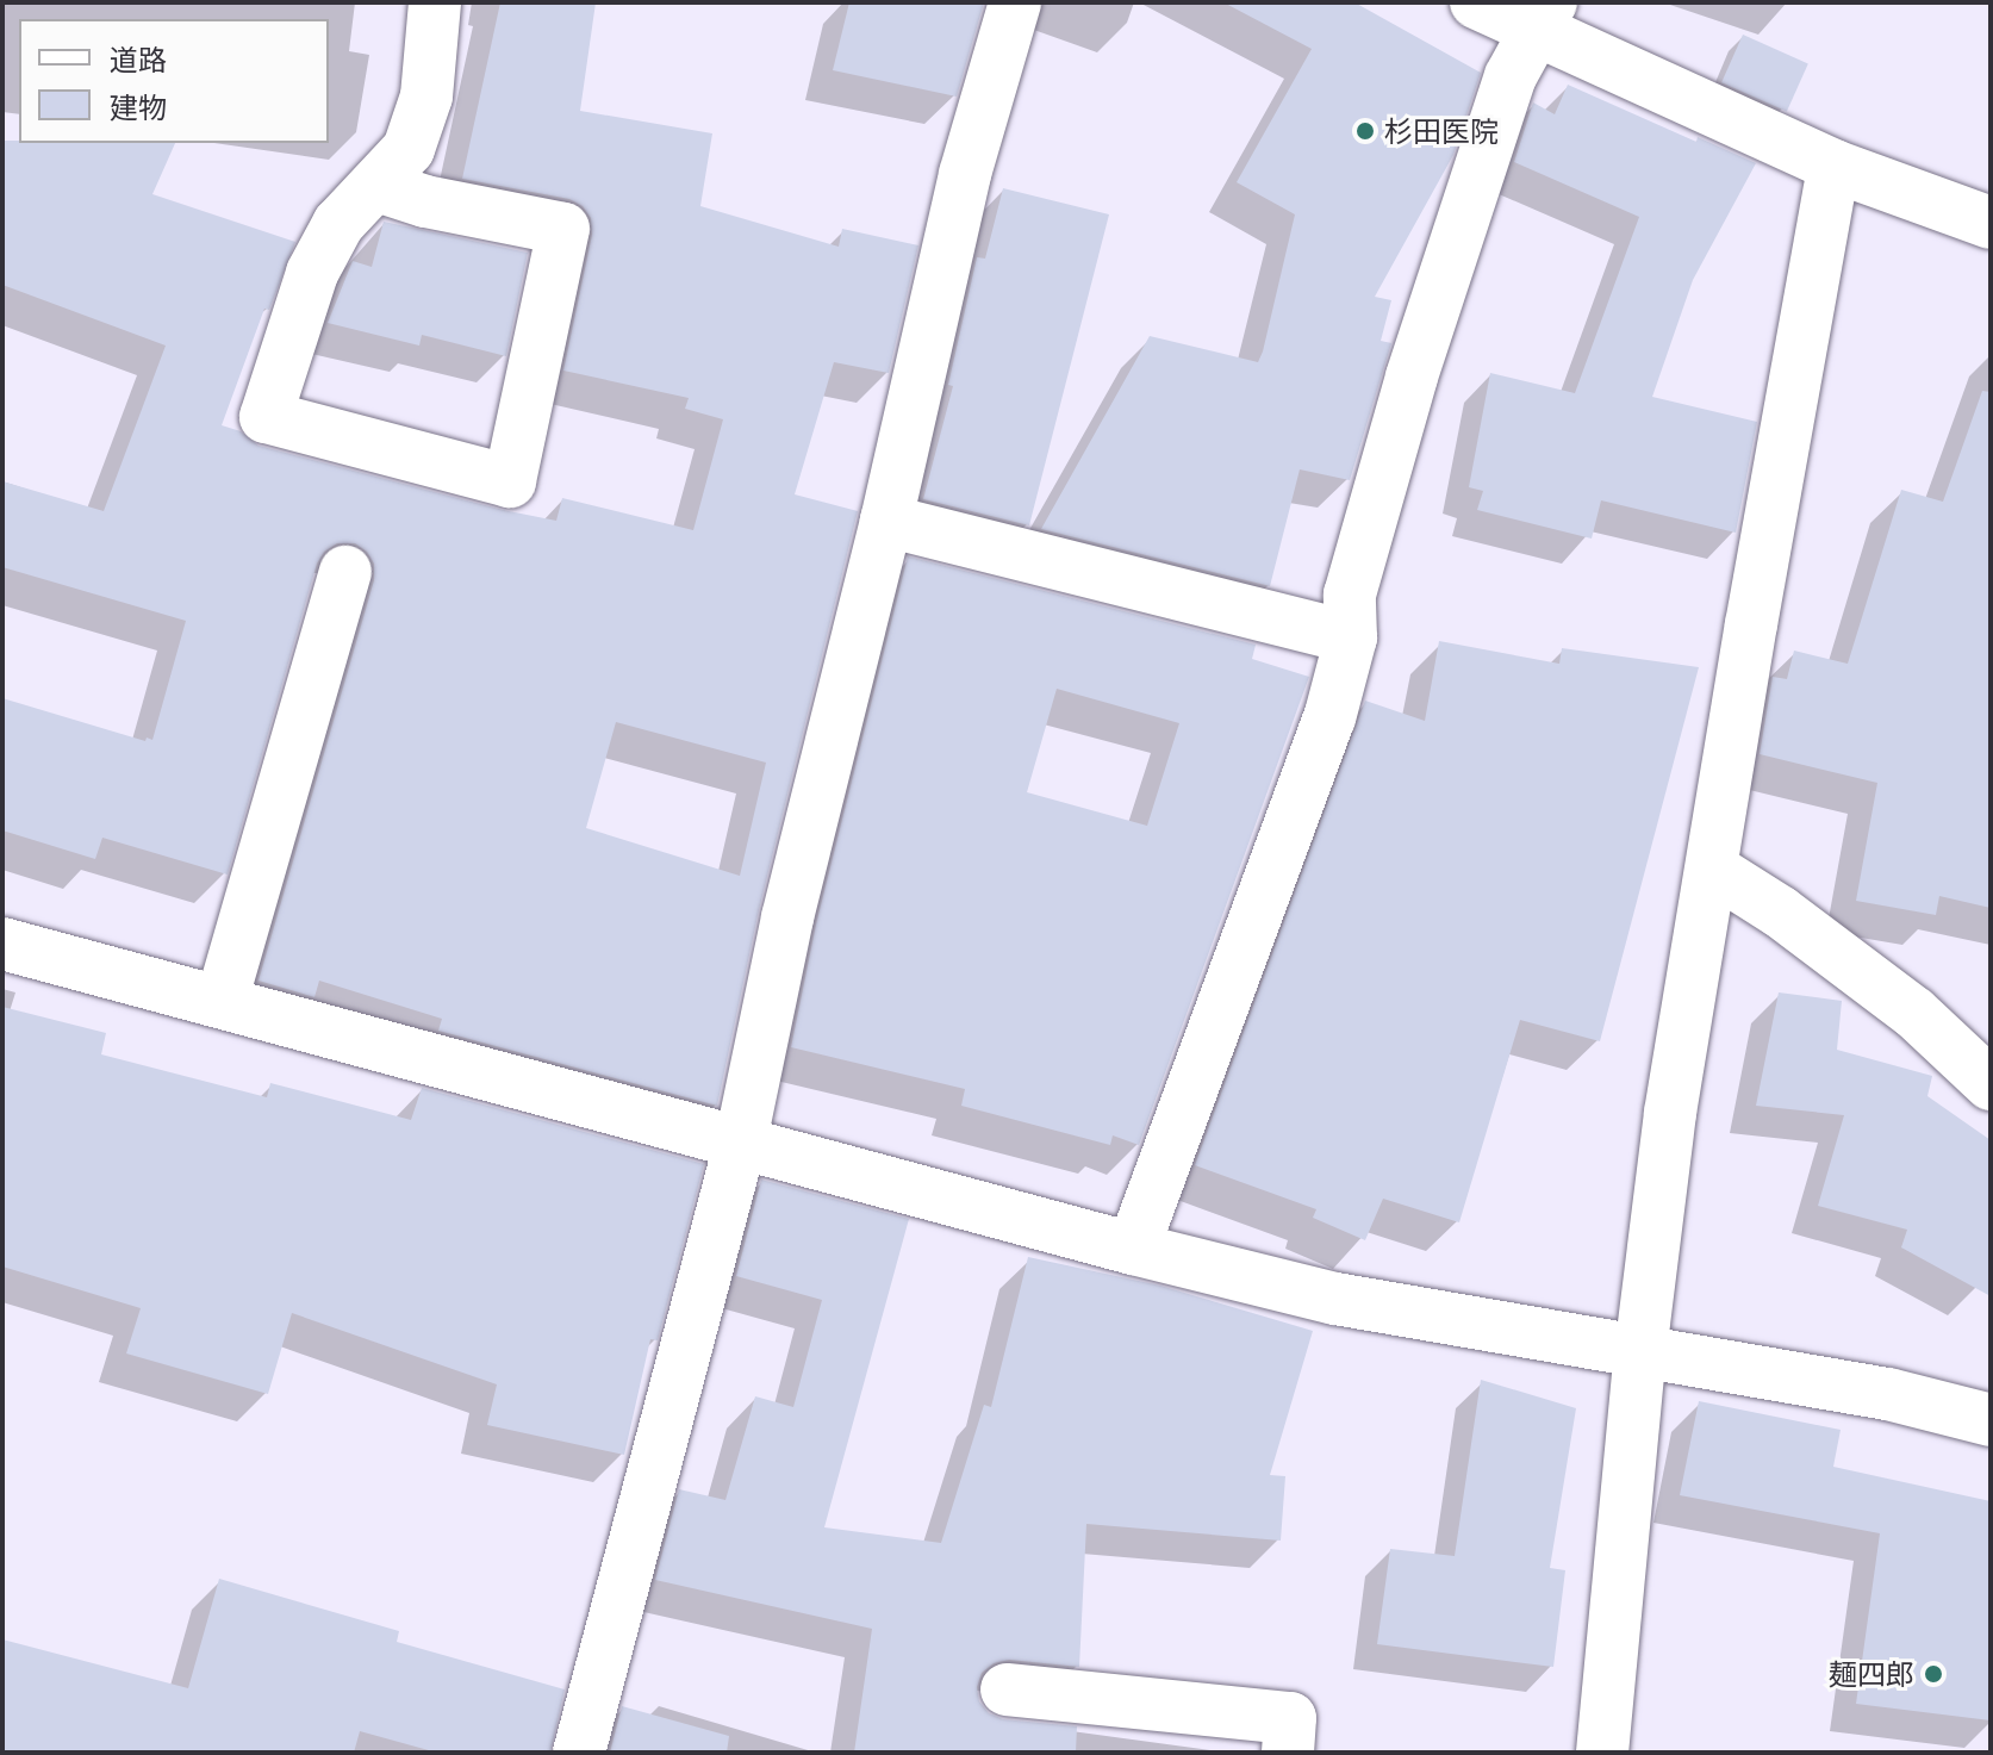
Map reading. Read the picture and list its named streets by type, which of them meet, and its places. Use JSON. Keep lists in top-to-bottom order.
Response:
{
  "places": ["杉田医院", "麺四郎"],
  "legend": ["道路", "建物"]
}
